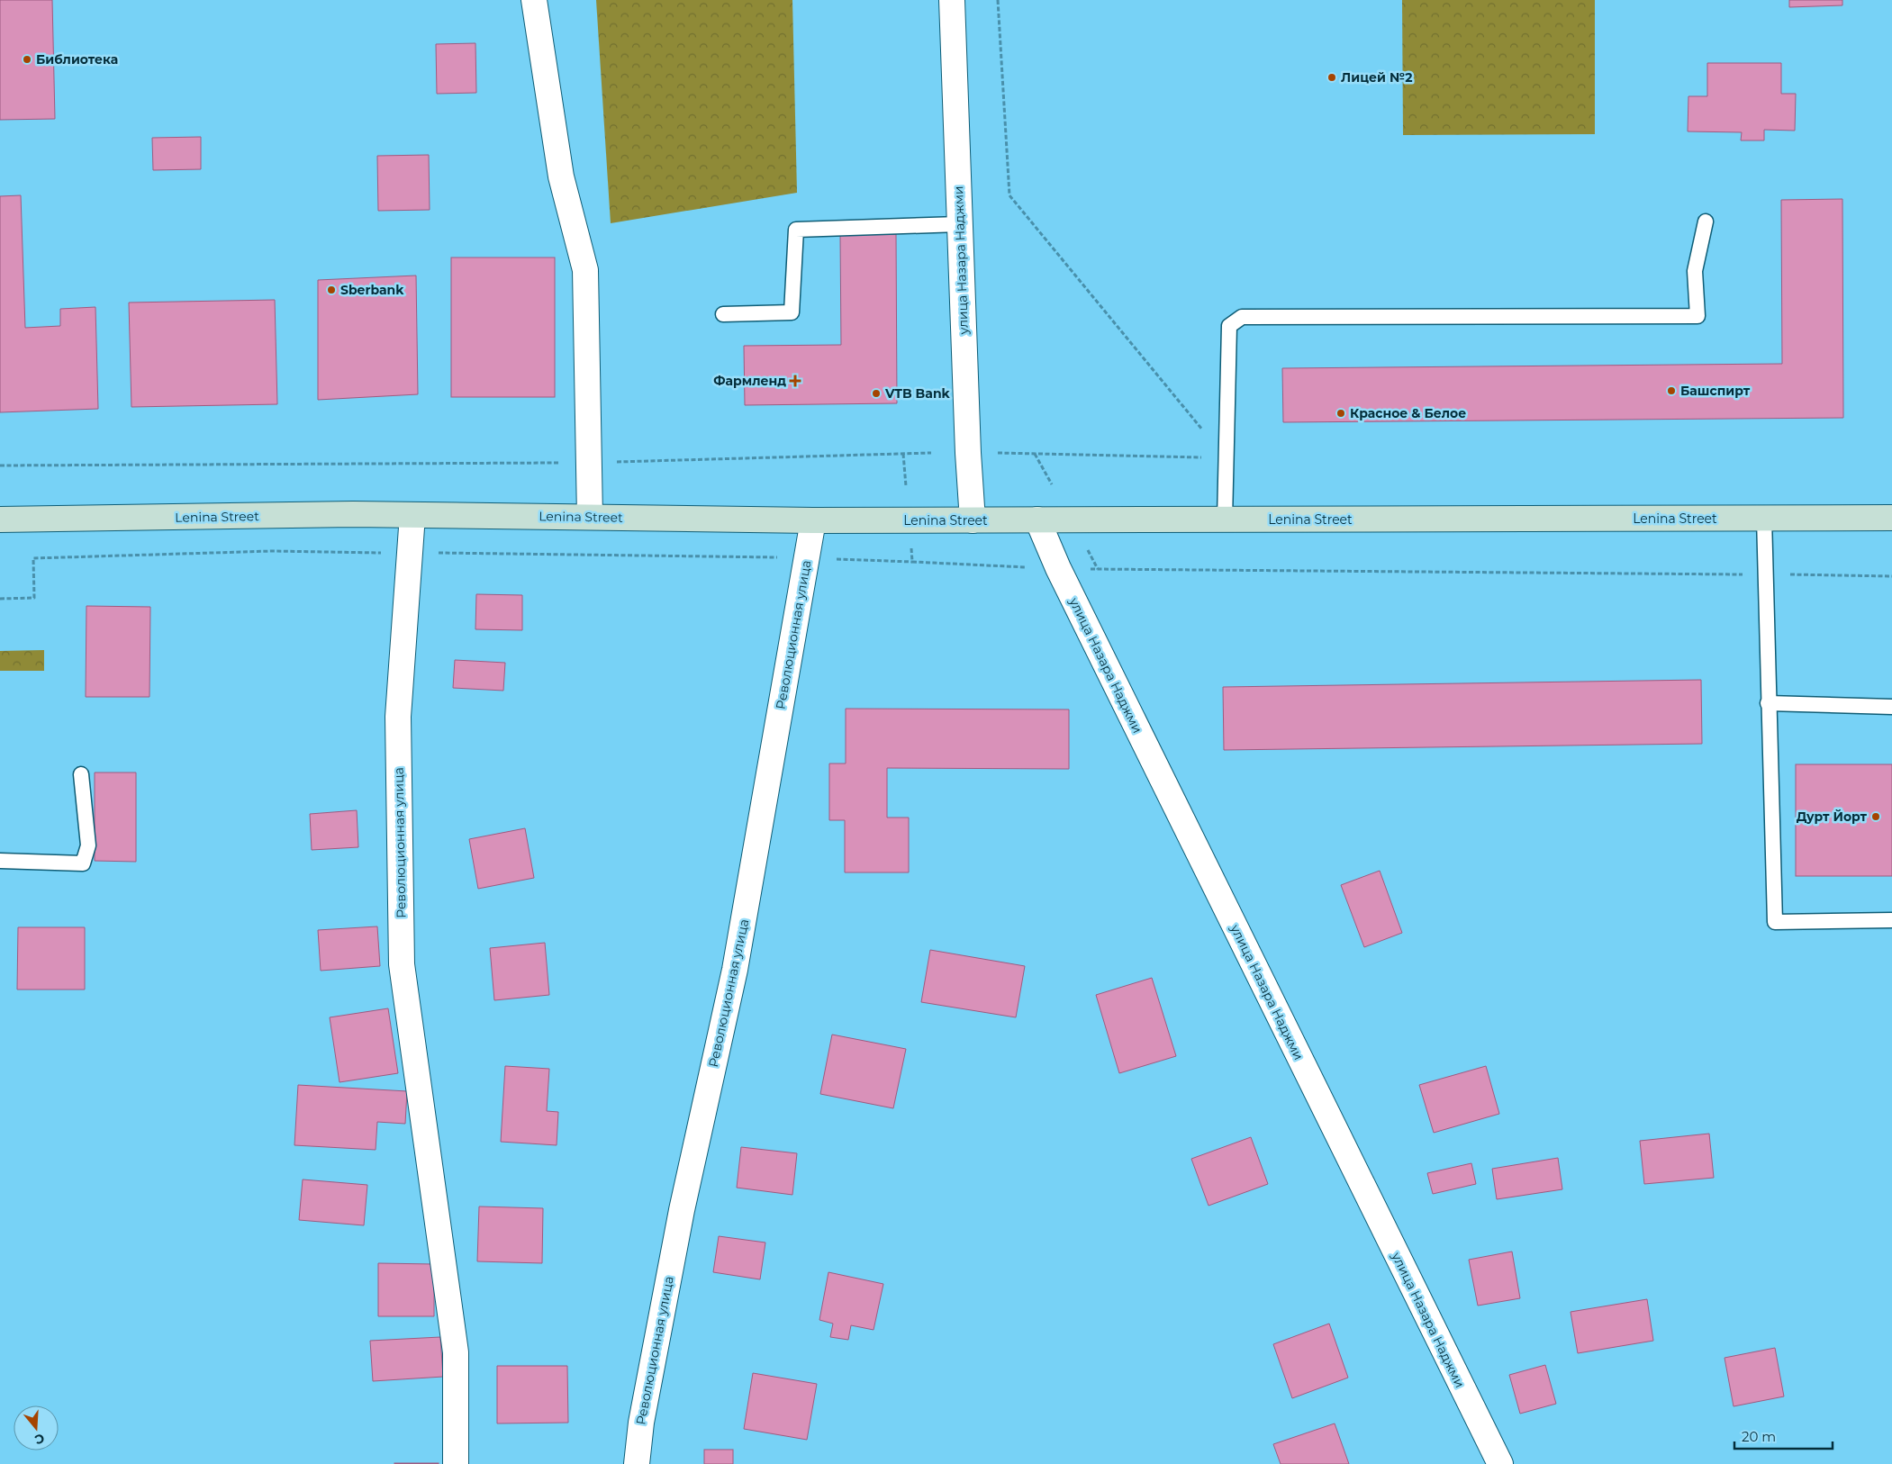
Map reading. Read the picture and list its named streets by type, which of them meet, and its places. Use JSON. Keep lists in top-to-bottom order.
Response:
{
  "streets": {
    "main road": ["Lenina Street"],
    "street": ["улица Назара Наджми", "Революционная улица"]
  },
  "crossings": [
    ["улица Назара Наджми", "Lenina Street"],
    ["Lenina Street", "Революционная улица"]
  ],
  "places": {
    "other": [
      "Библиотека",
      "Лицей №2",
      "Sberbank",
      "Башспирт",
      "VTB Bank",
      "Красное & Белое",
      "Дурт Йорт"
    ],
    "health": ["Фармленд"]
  },
  "scale_bar": "20 m",
  "north": "bottom"
}
